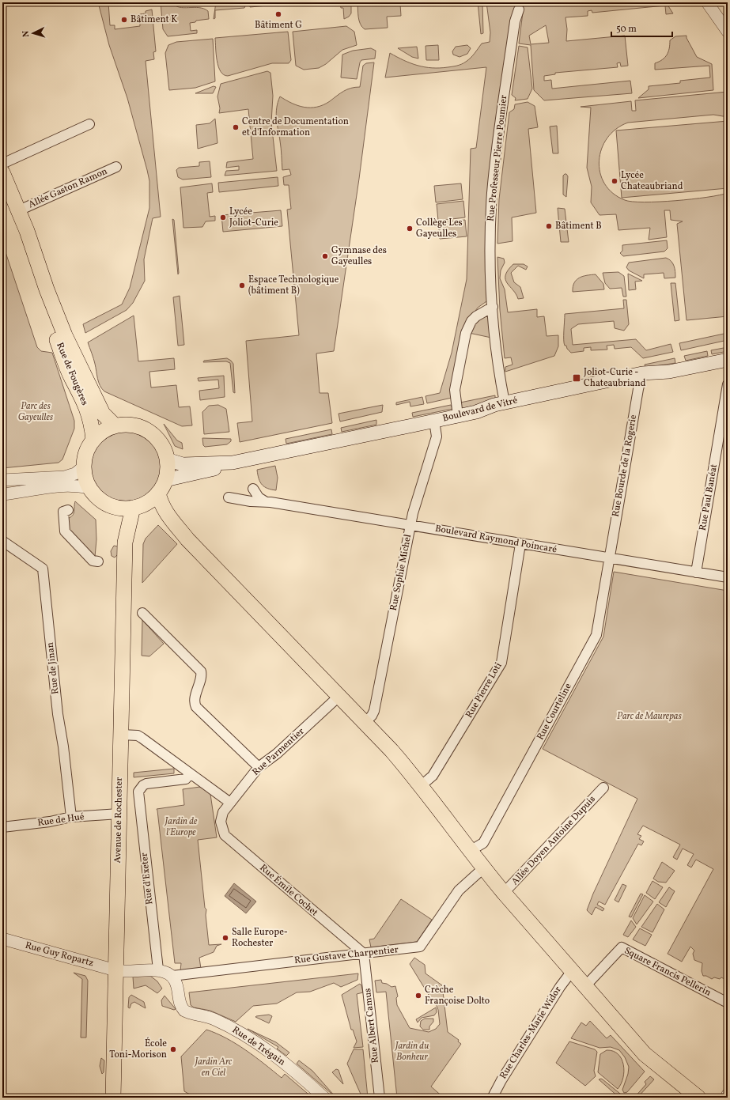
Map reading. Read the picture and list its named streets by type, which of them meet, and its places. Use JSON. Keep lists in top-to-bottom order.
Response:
{
  "streets": {
    "main road": ["Rue de Fougères", "Boulevard de Vitré", "Avenue de Rochester"],
    "street": [
      "Rue Professeur Pierre Poumier",
      "Allée Gaston Ramon",
      "Rue Bourde de la Rogerie",
      "Rue Paul Banéat",
      "Boulevard Raymond Poincaré",
      "Rue Sophie Michel",
      "Rue de Jinan",
      "Rue Pierre Loti",
      "Rue Courteline",
      "Rue Parmentier",
      "Rue de Hué",
      "Allée Doyen Antoine Dupuis",
      "Rue d'Exeter",
      "Rue Émile Cochet",
      "Rue Guy Ropartz",
      "Rue Gustave Charpentier",
      "Square Francis Pellerin",
      "Rue Albert Camus",
      "Rue Charles-Marie Widor",
      "Rue de Trégain"
    ]
  },
  "crossings": [
    ["Rue Professeur Pierre Poumier", "Boulevard de Vitré"],
    ["Rue de Fougères", "Boulevard de Vitré"],
    ["Rue de Fougères", "Avenue de Rochester"],
    ["Boulevard de Vitré", "Rue Bourde de la Rogerie"],
    ["Boulevard de Vitré", "Rue Sophie Michel"],
    ["Boulevard de Vitré", "Avenue de Rochester"],
    ["Rue Bourde de la Rogerie", "Boulevard Raymond Poincaré"],
    ["Rue Bourde de la Rogerie", "Rue Courteline"],
    ["Rue Paul Banéat", "Boulevard Raymond Poincaré"],
    ["Boulevard Raymond Poincaré", "Rue Sophie Michel"],
    ["Boulevard Raymond Poincaré", "Rue Pierre Loti"],
    ["Boulevard Raymond Poincaré", "Rue Courteline"],
    ["Rue de Jinan", "Rue de Hué"],
    ["Rue Parmentier", "Rue Émile Cochet"],
    ["Rue de Hué", "Avenue de Rochester"],
    ["Avenue de Rochester", "Rue Guy Ropartz"],
    ["Rue d'Exeter", "Rue Guy Ropartz"],
    ["Rue Émile Cochet", "Rue Gustave Charpentier"],
    ["Rue Émile Cochet", "Rue Albert Camus"],
    ["Rue Gustave Charpentier", "Rue Albert Camus"],
    ["Rue Gustave Charpentier", "Rue de Trégain"]
  ],
  "parks": [
    "Parc des Gayeulles",
    "Parc de Maurepas",
    "Jardin de l'Europe",
    "Jardin du Bonheur",
    "Jardin Arc en Ciel"
  ],
  "places": {
    "other": [
      "Bâtiment G",
      "Bâtiment K",
      "Centre de Documentation et d'Information",
      "Lycée Chateaubriand",
      "Lycée Joliot-Curie",
      "Bâtiment B",
      "Collège Les Gayeulles",
      "Gymnase des Gayeulles",
      "Espace Technologique (bâtiment B)",
      "Salle Europe- Rochester",
      "Crèche Françoise Dolto",
      "École Toni-Morison"
    ],
    "transit": ["Joliot-Curie - Chateaubriand"]
  },
  "scale_bar": "50 m",
  "north": "left"
}
